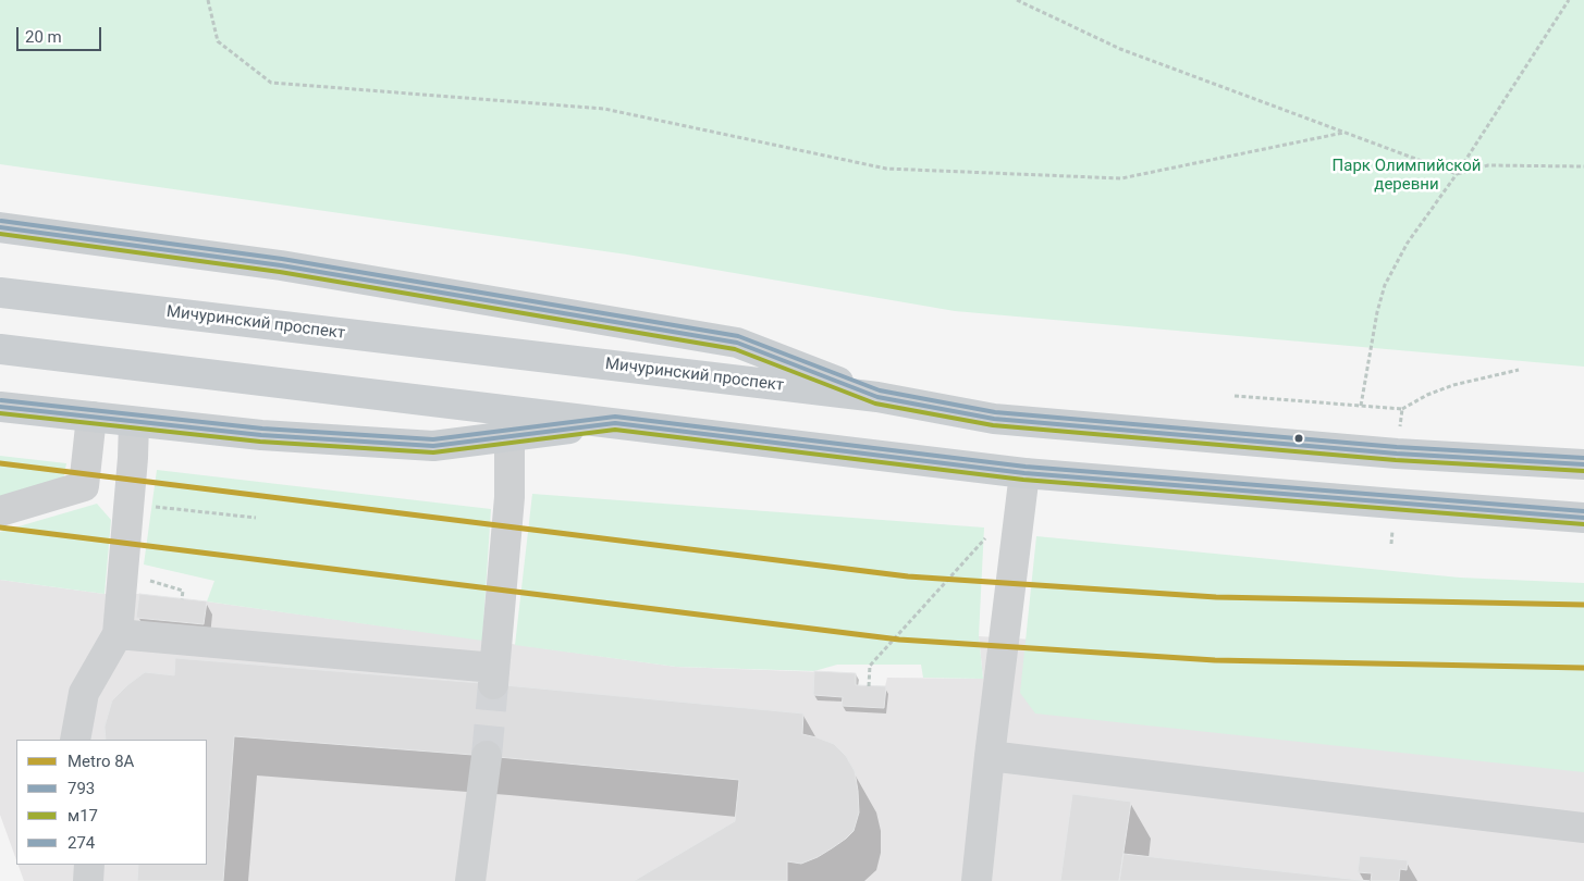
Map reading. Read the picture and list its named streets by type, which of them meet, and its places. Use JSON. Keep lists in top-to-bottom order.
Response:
{
  "streets": {
    "main road": ["Мичуринский проспект"]
  },
  "parks": ["Парк Олимпийской деревни"],
  "lines": [
    "transit line 274",
    "transit line 793",
    "transit line м17",
    "metro line 8А"
  ],
  "legend": [
    "Metro 8А",
    "793",
    "м17",
    "274"
  ],
  "scale_bar": "20 m"
}
